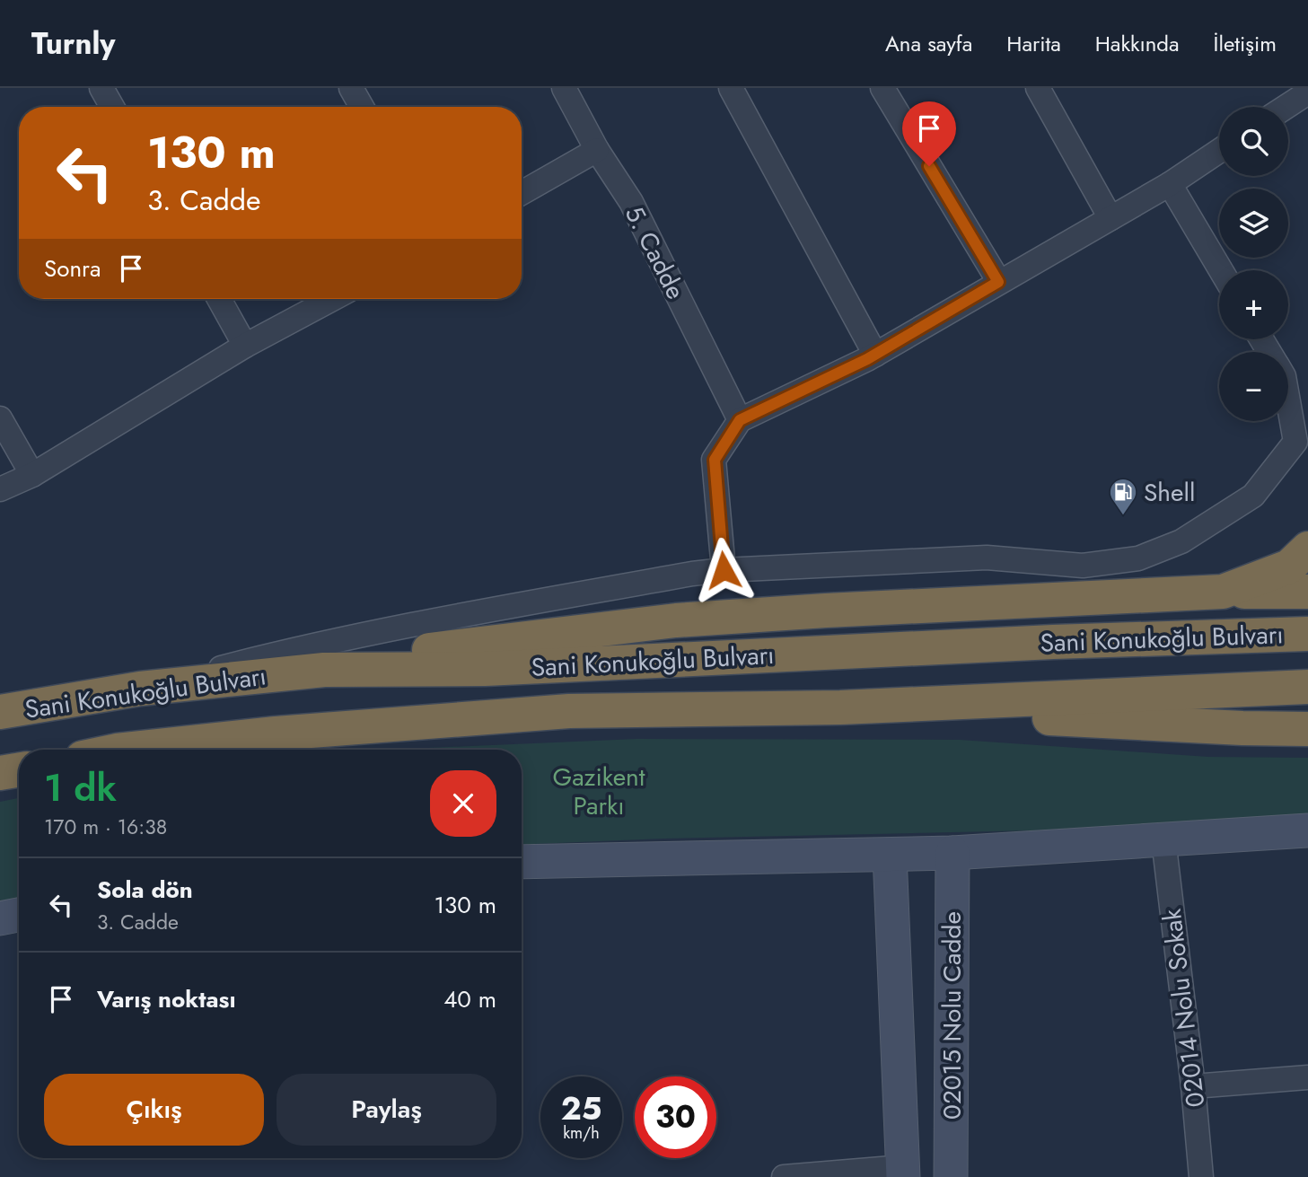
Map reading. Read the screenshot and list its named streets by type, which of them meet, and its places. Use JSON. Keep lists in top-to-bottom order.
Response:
{
  "streets": {
    "highway": ["Sani Konukoğlu Bulvarı"],
    "street": ["5. Cadde", "02014 Nolu Sokak", "02015 Nolu Cadde"]
  },
  "parks": ["Gazikent Parkı"],
  "places": {
    "fuel station": ["Shell"]
  },
  "page": {
    "header": "Turnly",
    "nav": [
      "Ana sayfa",
      "Harita",
      "Hakkında",
      "İletişim"
    ],
    "map_buttons": ["+", "−"],
    "turn": ["130 m", "3. Cadde"],
    "then": "Sonra",
    "heading": ["1 dk", "170 m · 16:38"],
    "list": [
      {
        "name": "Sola dön",
        "note": "3. Cadde",
        "value": "130 m"
      },
      {
        "name": "Varış noktası",
        "value": "40 m"
      }
    ],
    "buttons": ["Çıkış", "Paylaş"],
    "speed": "25 km/h",
    "limit": "30"
  }
}
